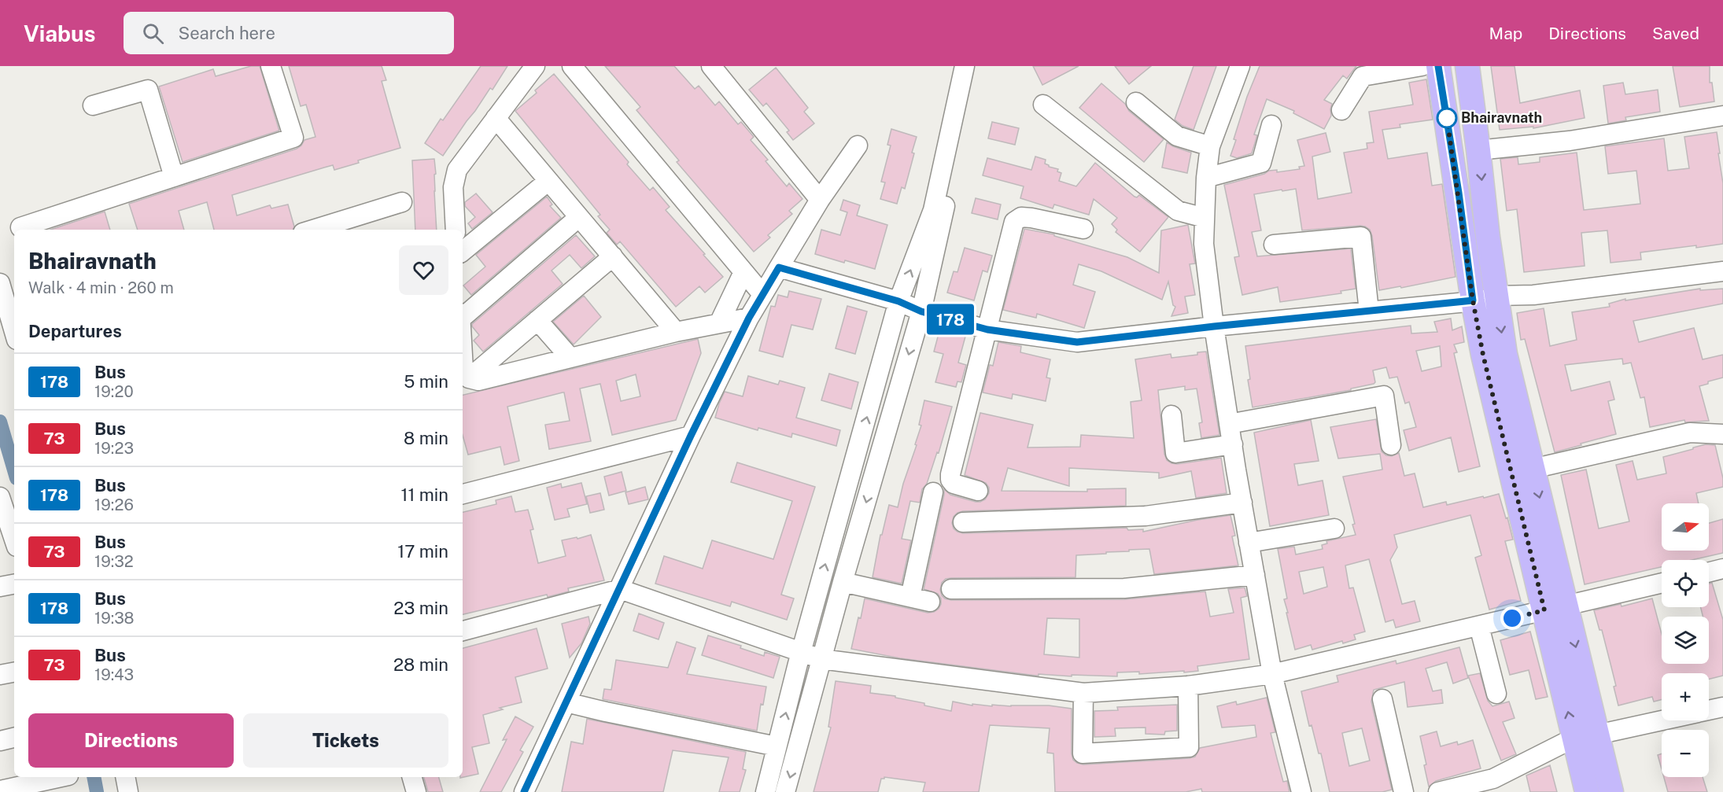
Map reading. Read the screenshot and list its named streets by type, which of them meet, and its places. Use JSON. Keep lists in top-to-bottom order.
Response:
{
  "places": ["Bhairavnath"],
  "lines": ["bus line 178"],
  "north": "right",
  "page": {
    "header": "Viabus",
    "search": "Search here",
    "nav": ["Map", "Directions", "Saved"],
    "on_map": "178",
    "heading": [
      ["Bhairavnath", "Walk · 4 min · 260 m"],
      "Departures"
    ],
    "list": [
      {
        "mark": "178",
        "name": "Bus",
        "note": "19:20",
        "value": "5 min"
      },
      {
        "mark": "73",
        "name": "Bus",
        "note": "19:23",
        "value": "8 min"
      },
      {
        "mark": "178",
        "name": "Bus",
        "note": "19:26",
        "value": "11 min"
      },
      {
        "mark": "73",
        "name": "Bus",
        "note": "19:32",
        "value": "17 min"
      },
      {
        "mark": "178",
        "name": "Bus",
        "note": "19:38",
        "value": "23 min"
      },
      {
        "mark": "73",
        "name": "Bus",
        "note": "19:43",
        "value": "28 min"
      }
    ],
    "map_buttons": ["+", "−"],
    "buttons": ["Directions", "Tickets"]
  }
}
